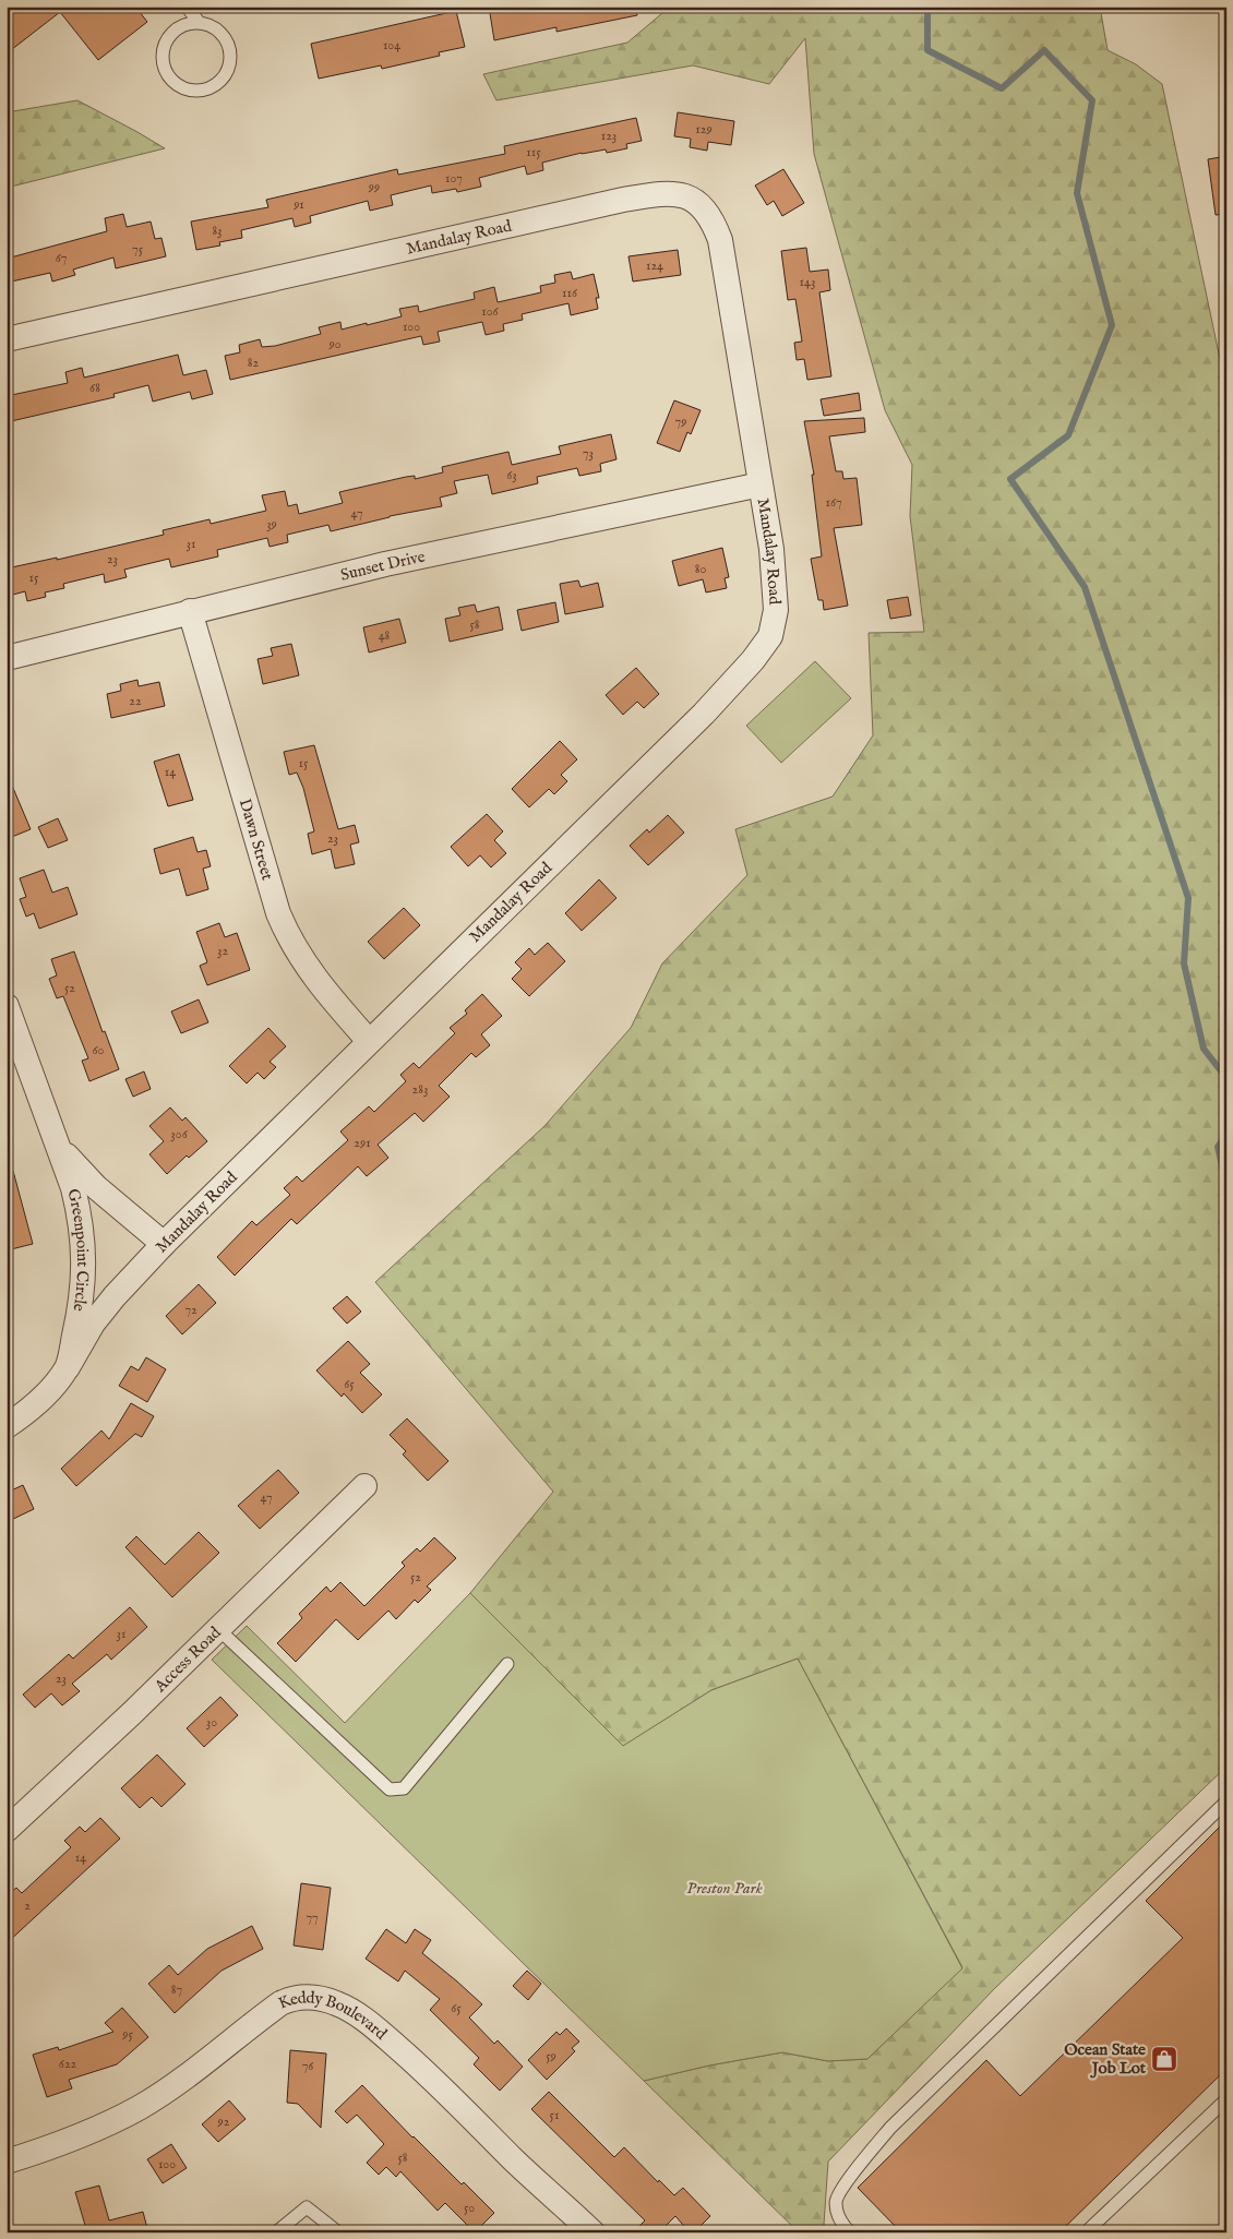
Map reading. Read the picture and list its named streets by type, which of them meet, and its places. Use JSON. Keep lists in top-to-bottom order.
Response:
{
  "streets": {
    "street": [
      "Mandalay Road",
      "Sunset Drive",
      "Dawn Street",
      "Greenpoint Circle",
      "Access Road",
      "Keddy Boulevard"
    ]
  },
  "crossings": [
    ["Mandalay Road", "Sunset Drive"],
    ["Mandalay Road", "Dawn Street"],
    ["Mandalay Road", "Greenpoint Circle"],
    ["Sunset Drive", "Dawn Street"]
  ],
  "parks": ["Preston Park"],
  "places": {
    "shop": ["Ocean State Job Lot"]
  },
  "house_numbers": [
    "104",
    "129",
    "123",
    "115",
    "107",
    "99",
    "91",
    "83",
    "75",
    "67",
    "124",
    "143",
    "116",
    "106",
    "100",
    "90",
    "82",
    "68",
    "79",
    "73",
    "63",
    "167",
    "47",
    "39",
    "31",
    "23",
    "80",
    "15",
    "58",
    "48",
    "22",
    "15",
    "14",
    "23",
    "32",
    "52",
    "60",
    "283",
    "306",
    "291",
    "72",
    "65",
    "47",
    "52",
    "31",
    "23",
    "30",
    "14",
    "2",
    "77",
    "87",
    "65",
    "95",
    "59",
    "622",
    "76",
    "51",
    "92",
    "58",
    "100",
    "50"
  ]
}
